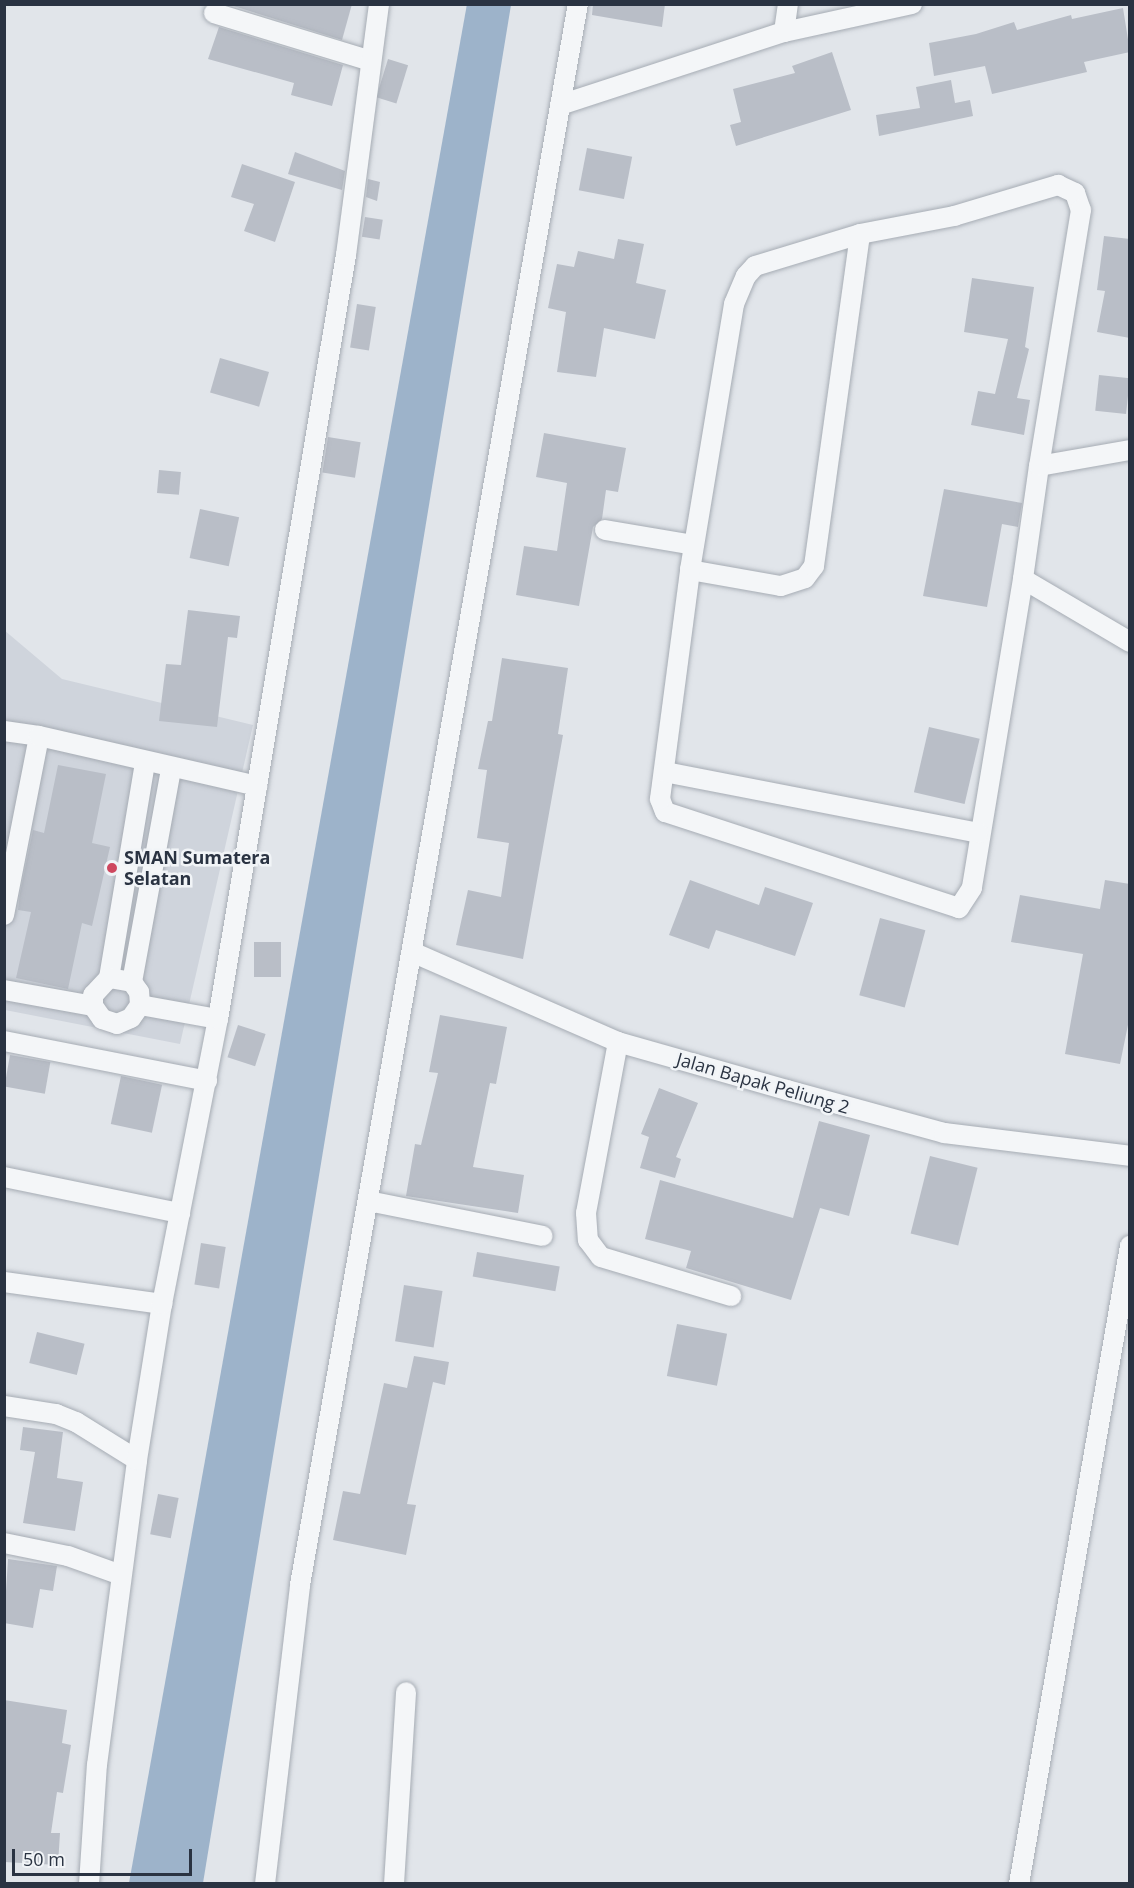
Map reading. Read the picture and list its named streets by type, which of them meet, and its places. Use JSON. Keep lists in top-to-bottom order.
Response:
{
  "streets": {
    "street": ["Jalan Bapak Peliung 2"]
  },
  "places": ["SMAN Sumatera Selatan"],
  "scale_bar": "50 m"
}
